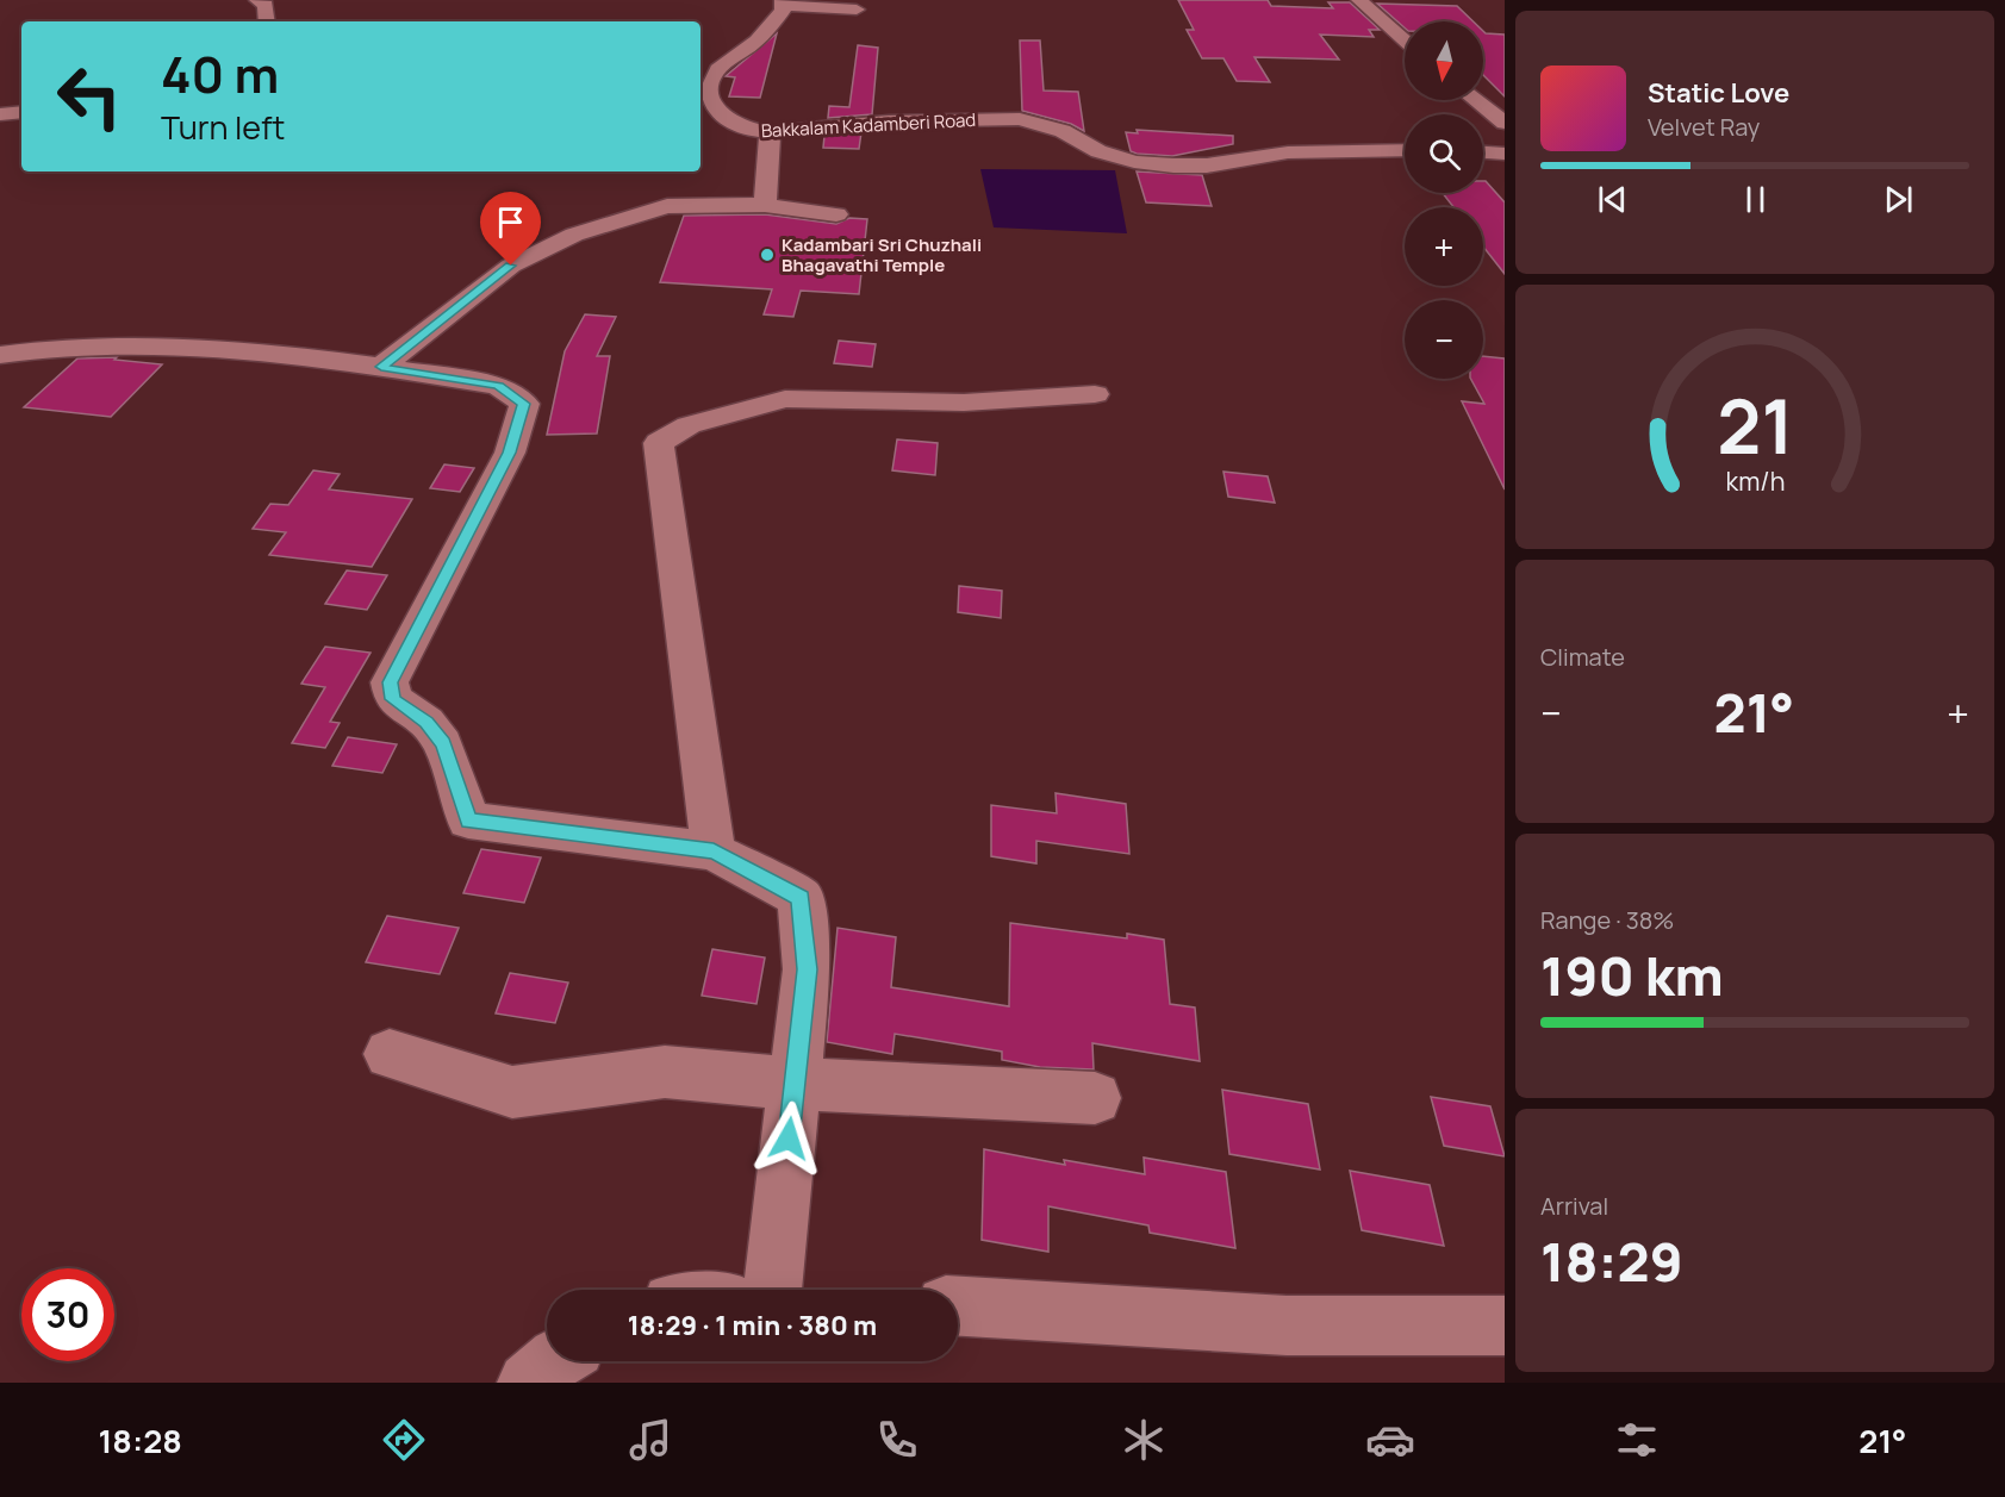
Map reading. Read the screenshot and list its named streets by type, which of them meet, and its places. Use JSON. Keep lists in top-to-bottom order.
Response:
{
  "streets": {
    "street": ["Bakkalam Kadamberi Road"]
  },
  "places": ["Kadambari Sri Chuzhali Bhagavathi Temple"],
  "north": "bottom",
  "page": {
    "map_buttons": ["+", "−"],
    "turn": ["40 m", "Turn left"],
    "song": ["Static Love", "Velvet Ray"],
    "tile": [
      "Climate",
      ["Range · 38%", "190 km"],
      ["Arrival", "18:29"]
    ],
    "heat": ["−", "21°", "+"],
    "limit": "30",
    "trip": "18:29 · 1 min · 380 m",
    "tabs": ["18:28", "21°"],
    "gauge": ["21", "km/h"]
  }
}
